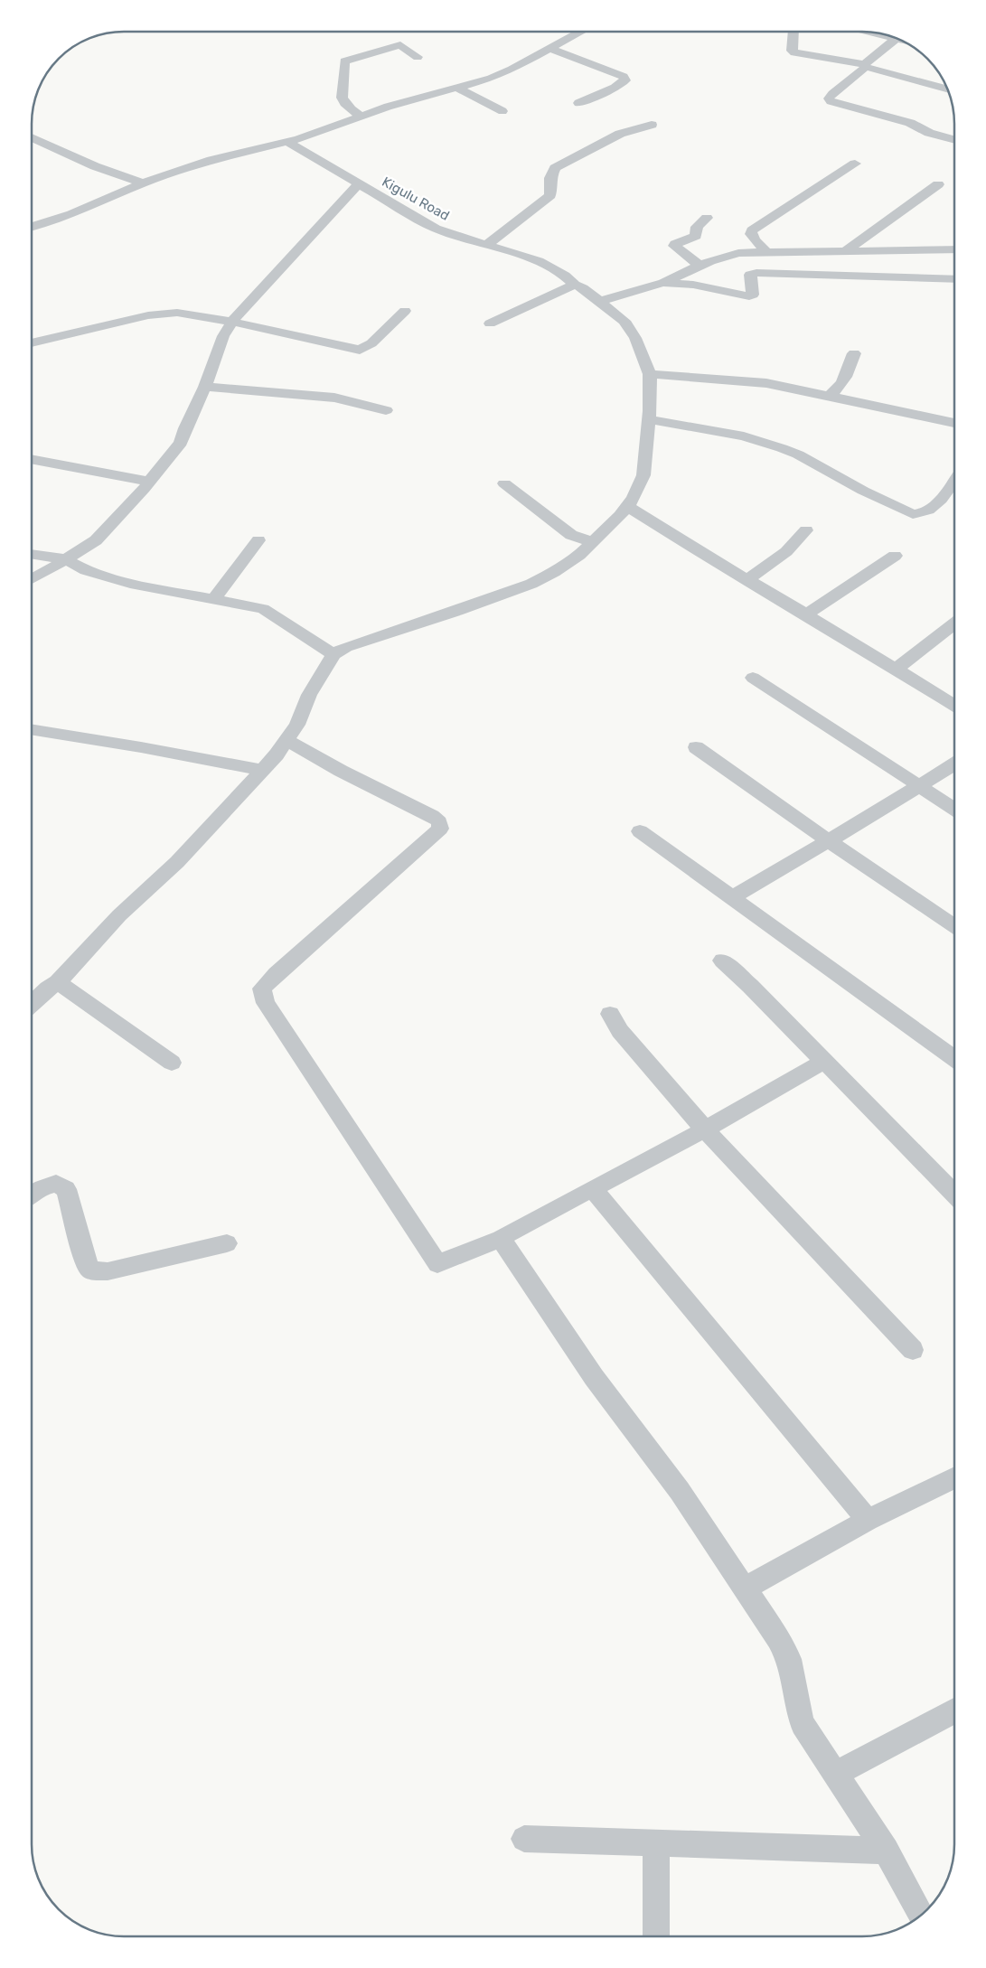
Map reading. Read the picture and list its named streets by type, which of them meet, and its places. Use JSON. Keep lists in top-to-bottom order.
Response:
{
  "streets": {
    "street": ["Kigulu Road"]
  }
}
